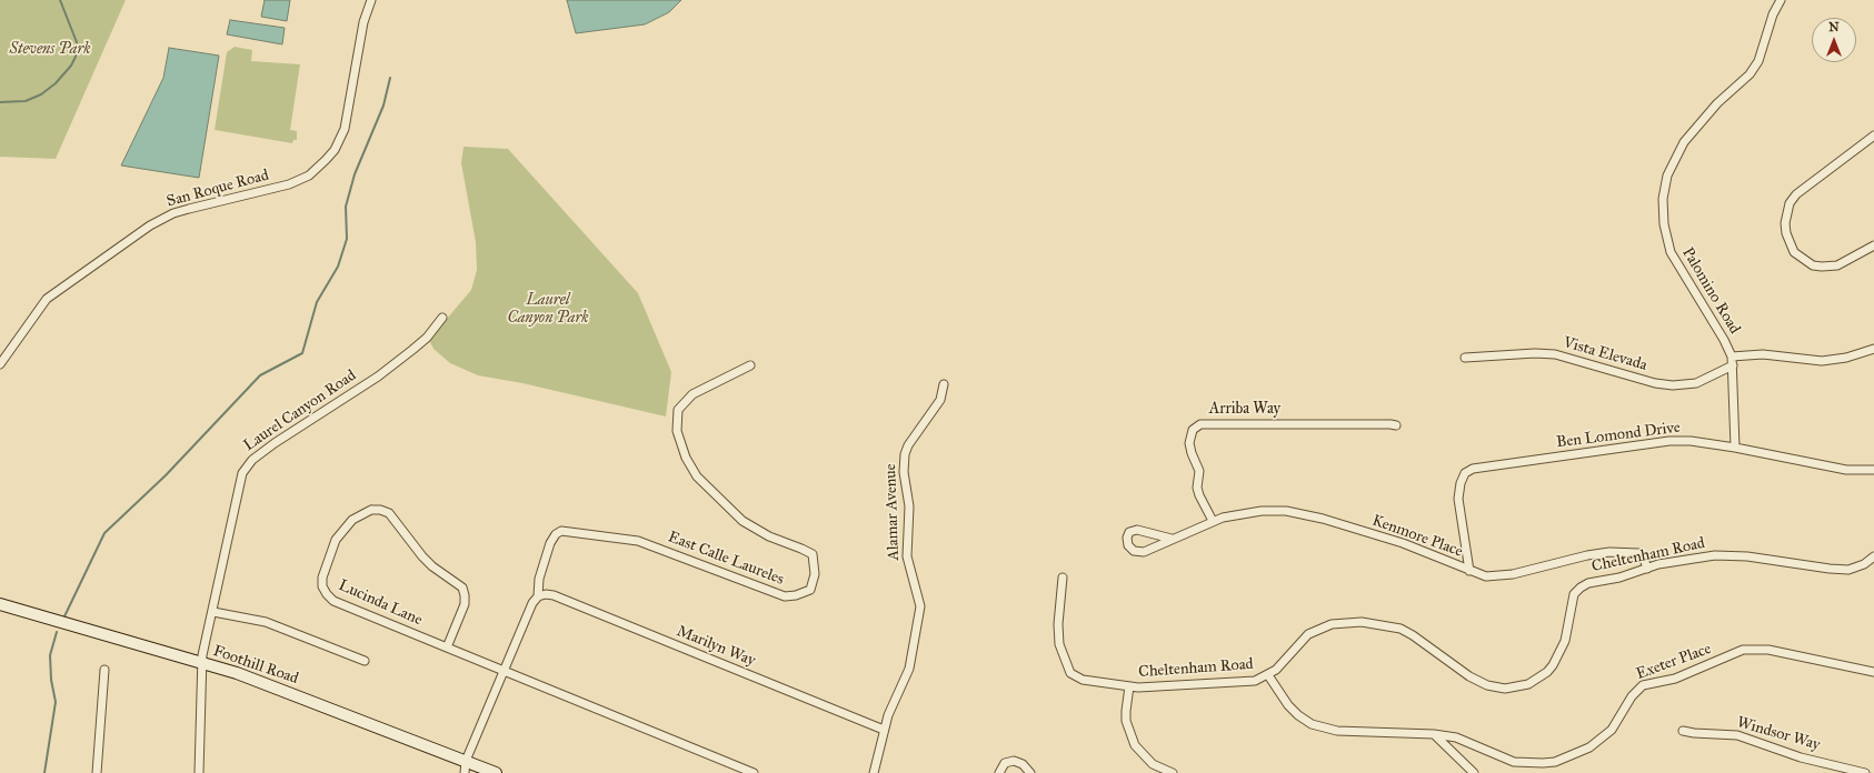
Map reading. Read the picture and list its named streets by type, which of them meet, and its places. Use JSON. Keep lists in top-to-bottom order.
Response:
{
  "streets": {
    "main road": ["Foothill Road"],
    "street": [
      "San Roque Road",
      "Palomino Road",
      "Vista Elevada",
      "Arriba Way",
      "Laurel Canyon Road",
      "Ben Lomond Drive",
      "Alamar Avenue",
      "Kenmore Place",
      "Cheltenham Road",
      "East Calle Laureles",
      "Lucinda Lane",
      "Marilyn Way",
      "Exeter Place",
      "Windsor Way"
    ]
  },
  "crossings": [
    ["Palomino Road", "Vista Elevada"],
    ["Palomino Road", "Ben Lomond Drive"],
    ["Arriba Way", "Kenmore Place"],
    ["Laurel Canyon Road", "Foothill Road"],
    ["Ben Lomond Drive", "Kenmore Place"],
    ["Alamar Avenue", "Marilyn Way"],
    ["Kenmore Place", "Cheltenham Road"],
    ["Cheltenham Road", "Exeter Place"],
    ["East Calle Laureles", "Lucinda Lane"],
    ["East Calle Laureles", "Marilyn Way"],
    ["East Calle Laureles", "Foothill Road"]
  ],
  "parks": ["Stevens Park", "Laurel Canyon Park"],
  "north": "top"
}
